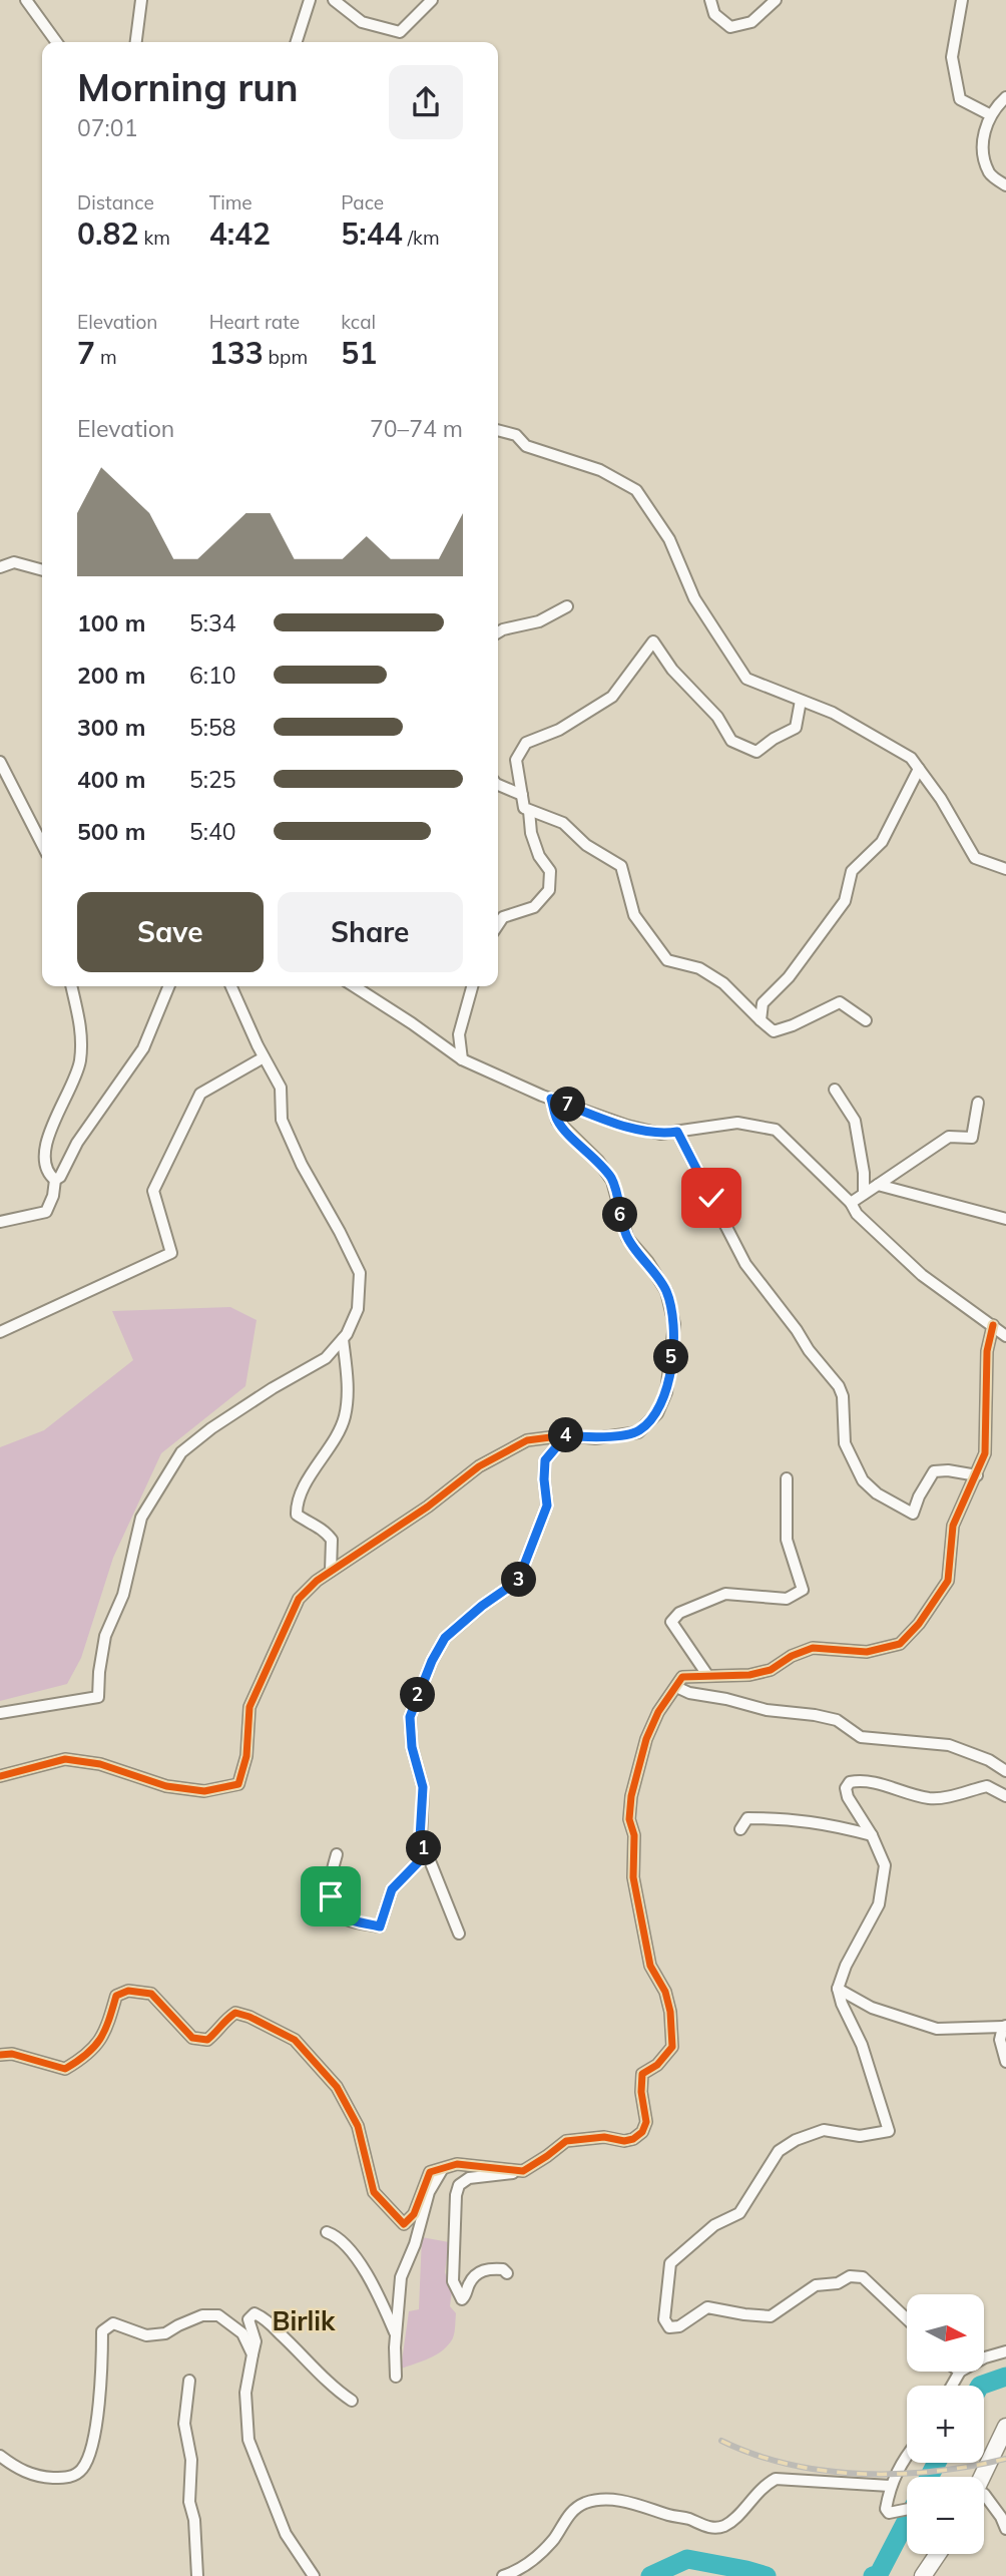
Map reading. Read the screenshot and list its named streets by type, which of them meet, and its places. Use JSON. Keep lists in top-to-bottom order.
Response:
{
  "districts": ["Birlik"],
  "north": "right",
  "page": {
    "heading": ["Morning run", "07:01"],
    "stats": [
      ["Distance", "0.82 km"],
      ["Time", "4:42"],
      ["Pace", "5:44 /km"],
      ["Elevation", "7 m"],
      ["Heart rate", "133 bpm"],
      ["kcal", "51"]
    ],
    "chart": ["Elevation", "70–74 m"],
    "list": [
      {
        "name": "100 m",
        "note": "5:34"
      },
      {
        "name": "200 m",
        "note": "6:10"
      },
      {
        "name": "300 m",
        "note": "5:58"
      },
      {
        "name": "400 m",
        "note": "5:25"
      },
      {
        "name": "500 m",
        "note": "5:40"
      }
    ],
    "buttons": ["Save", "Share"],
    "pins": [
      "7",
      "6",
      "5",
      "4",
      "3",
      "2",
      "1"
    ],
    "map_buttons": ["+", "−"]
  }
}
